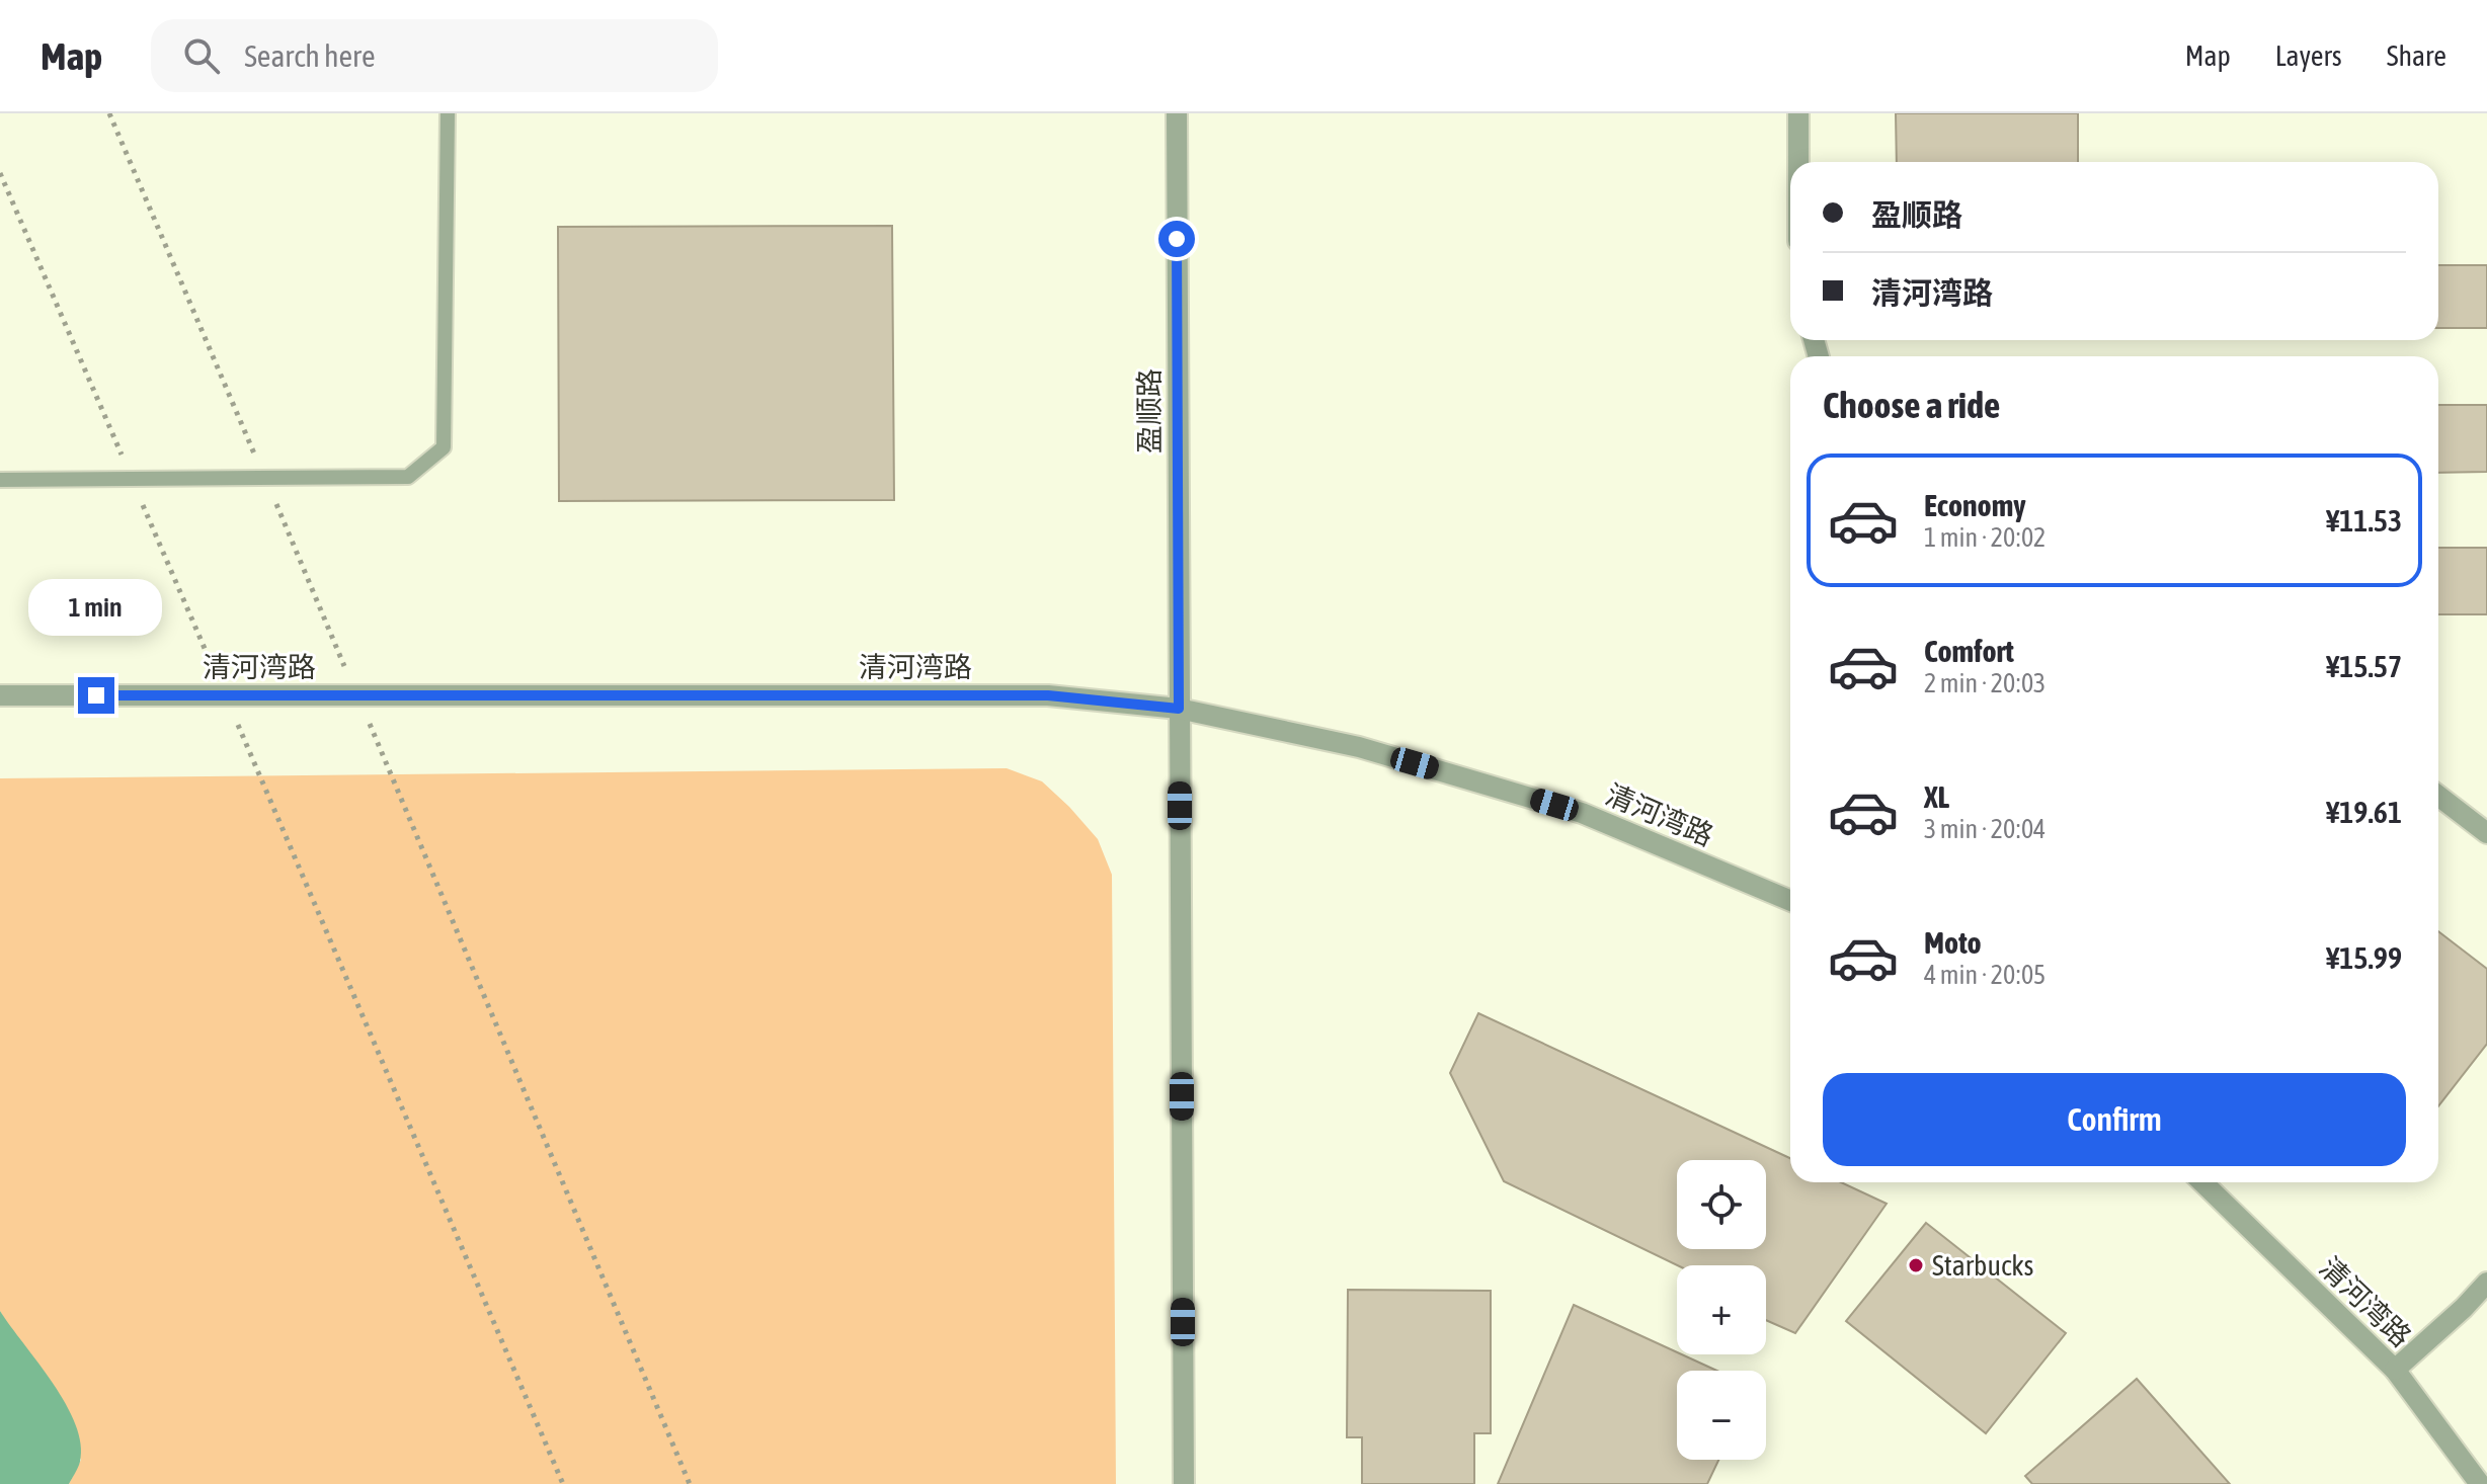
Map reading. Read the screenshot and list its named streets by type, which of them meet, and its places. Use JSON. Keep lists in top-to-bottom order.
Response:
{
  "streets": {
    "street": ["盈顺路", "清河湾路"]
  },
  "crossings": [
    ["盈顺路", "清河湾路"]
  ],
  "places": ["Starbucks"],
  "page": {
    "header": "Map",
    "search": "Search here",
    "nav": ["Map", "Layers", "Share"],
    "banner": ["盈顺路", "清河湾路"],
    "heading": "Choose a ride",
    "list": [
      {
        "name": "Economy",
        "note": "1 min · 20:02",
        "value": "¥11.53"
      },
      {
        "name": "Comfort",
        "note": "2 min · 20:03",
        "value": "¥15.57"
      },
      {
        "name": "XL",
        "note": "3 min · 20:04",
        "value": "¥19.61"
      },
      {
        "name": "Moto",
        "note": "4 min · 20:05",
        "value": "¥15.99"
      }
    ],
    "bubble": "1 min",
    "buttons": "Confirm",
    "map_buttons": ["+", "−"]
  }
}
